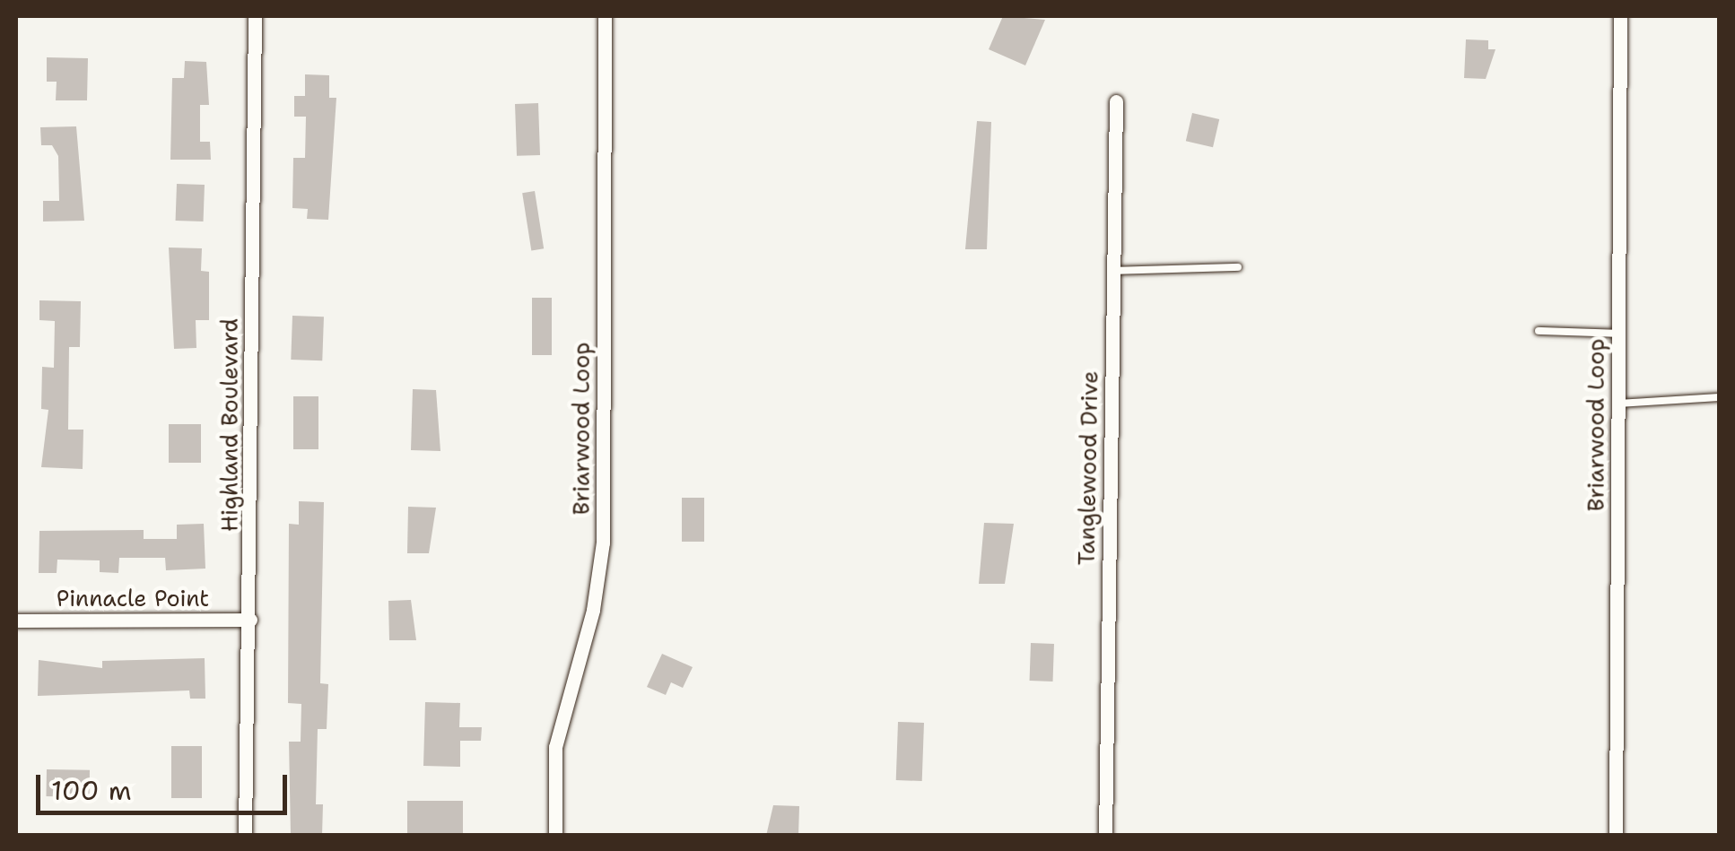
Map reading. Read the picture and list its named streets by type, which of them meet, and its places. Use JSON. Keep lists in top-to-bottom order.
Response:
{
  "streets": {
    "street": [
      "Highland Boulevard",
      "Briarwood Loop",
      "Tanglewood Drive",
      "Pinnacle Point"
    ]
  },
  "crossings": [
    ["Highland Boulevard", "Pinnacle Point"]
  ],
  "scale_bar": "100 m"
}
